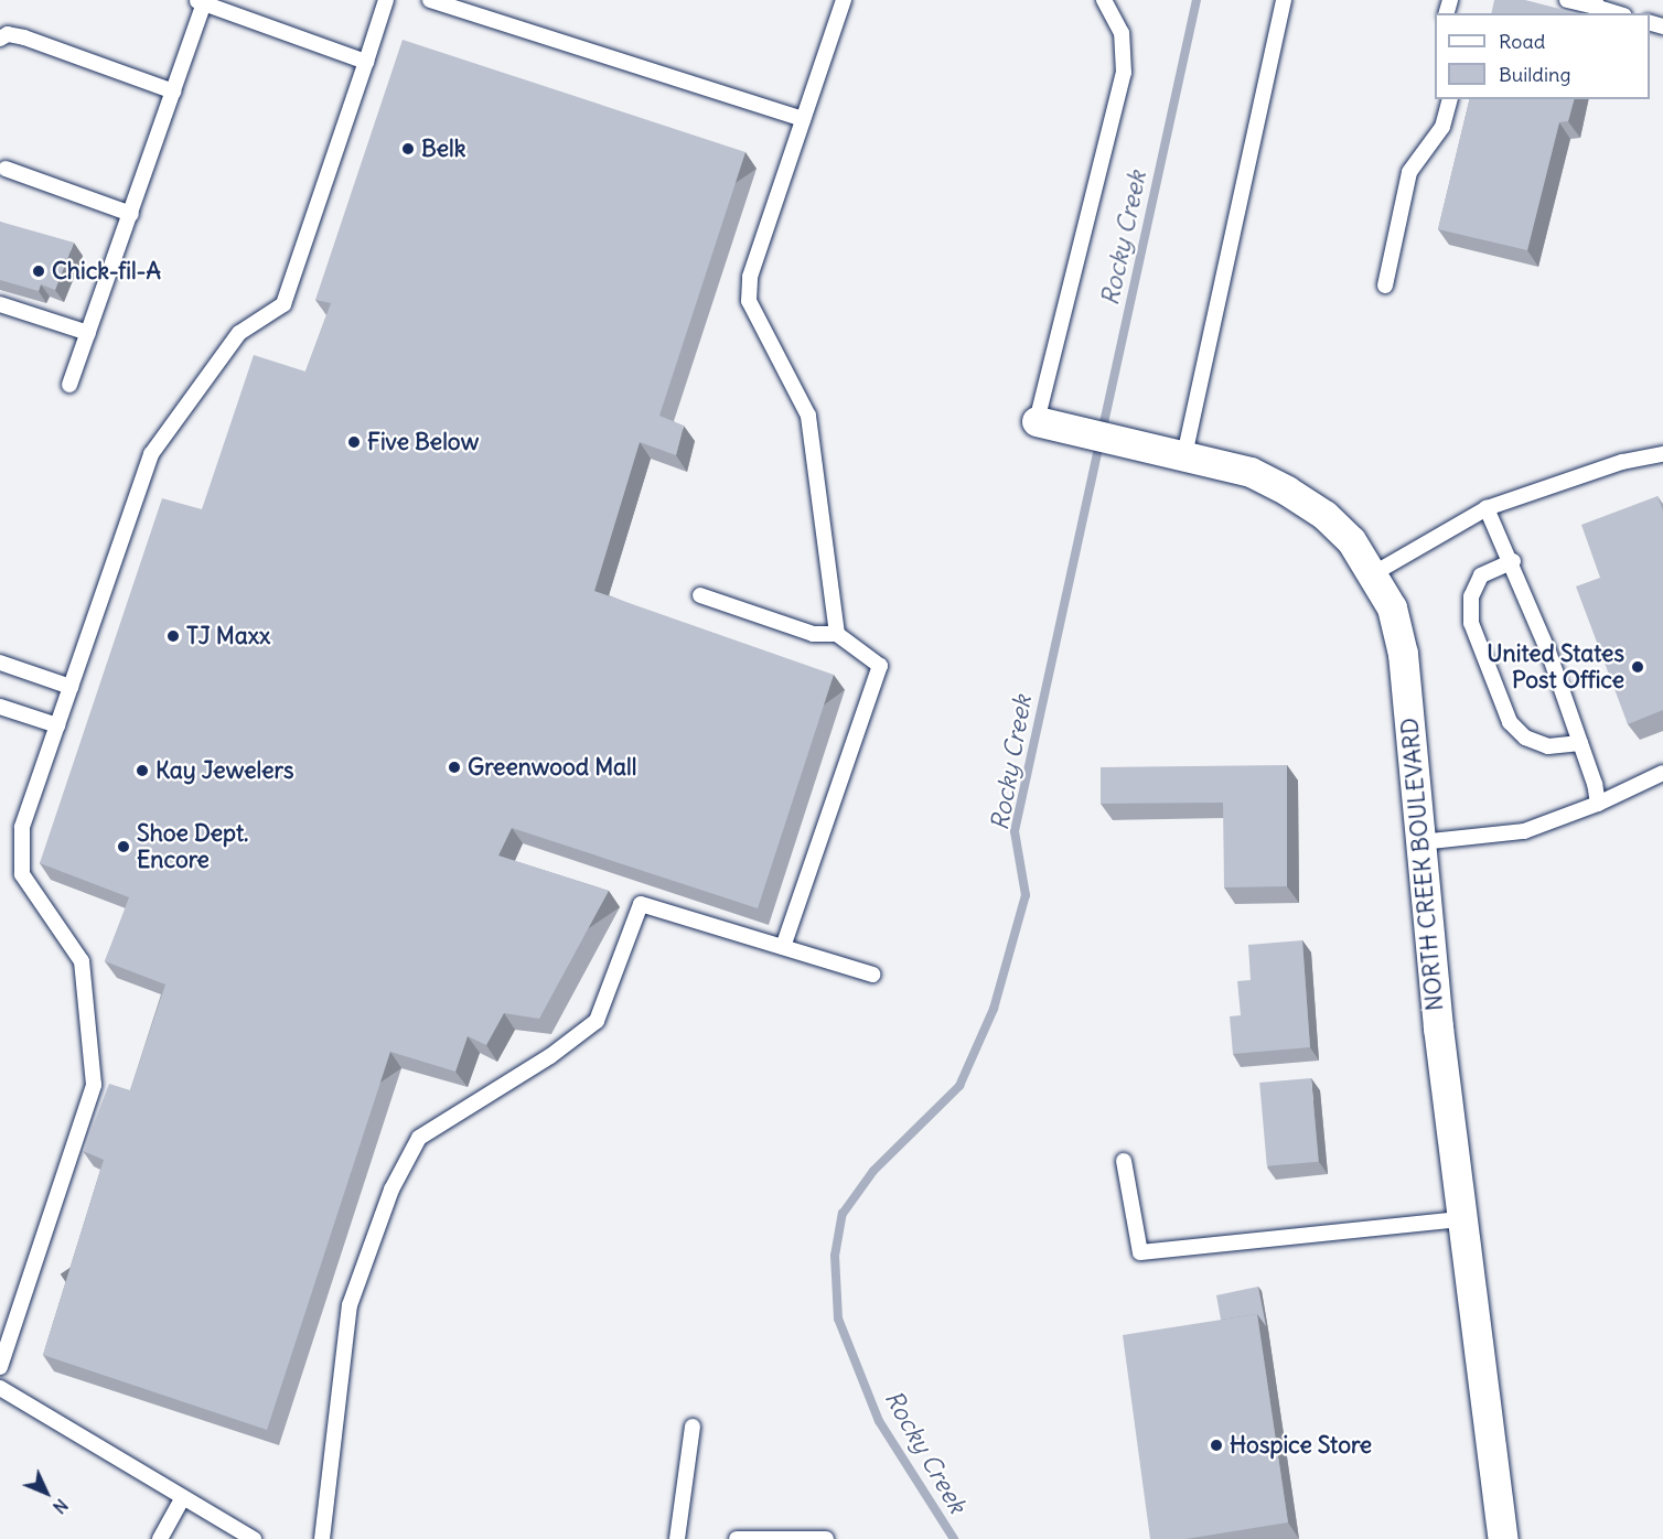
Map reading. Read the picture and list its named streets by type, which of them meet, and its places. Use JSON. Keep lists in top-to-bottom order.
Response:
{
  "streets": {
    "street": ["NORTH CREEK BOULEVARD"]
  },
  "water": ["Rocky Creek"],
  "places": [
    "Belk",
    "Chick-fil-A",
    "Five Below",
    "TJ Maxx",
    "United States Post Office",
    "Greenwood Mall",
    "Kay Jewelers",
    "Shoe Dept. Encore",
    "Hospice Store"
  ],
  "legend": ["Road", "Building"],
  "north": "bottom right"
}
